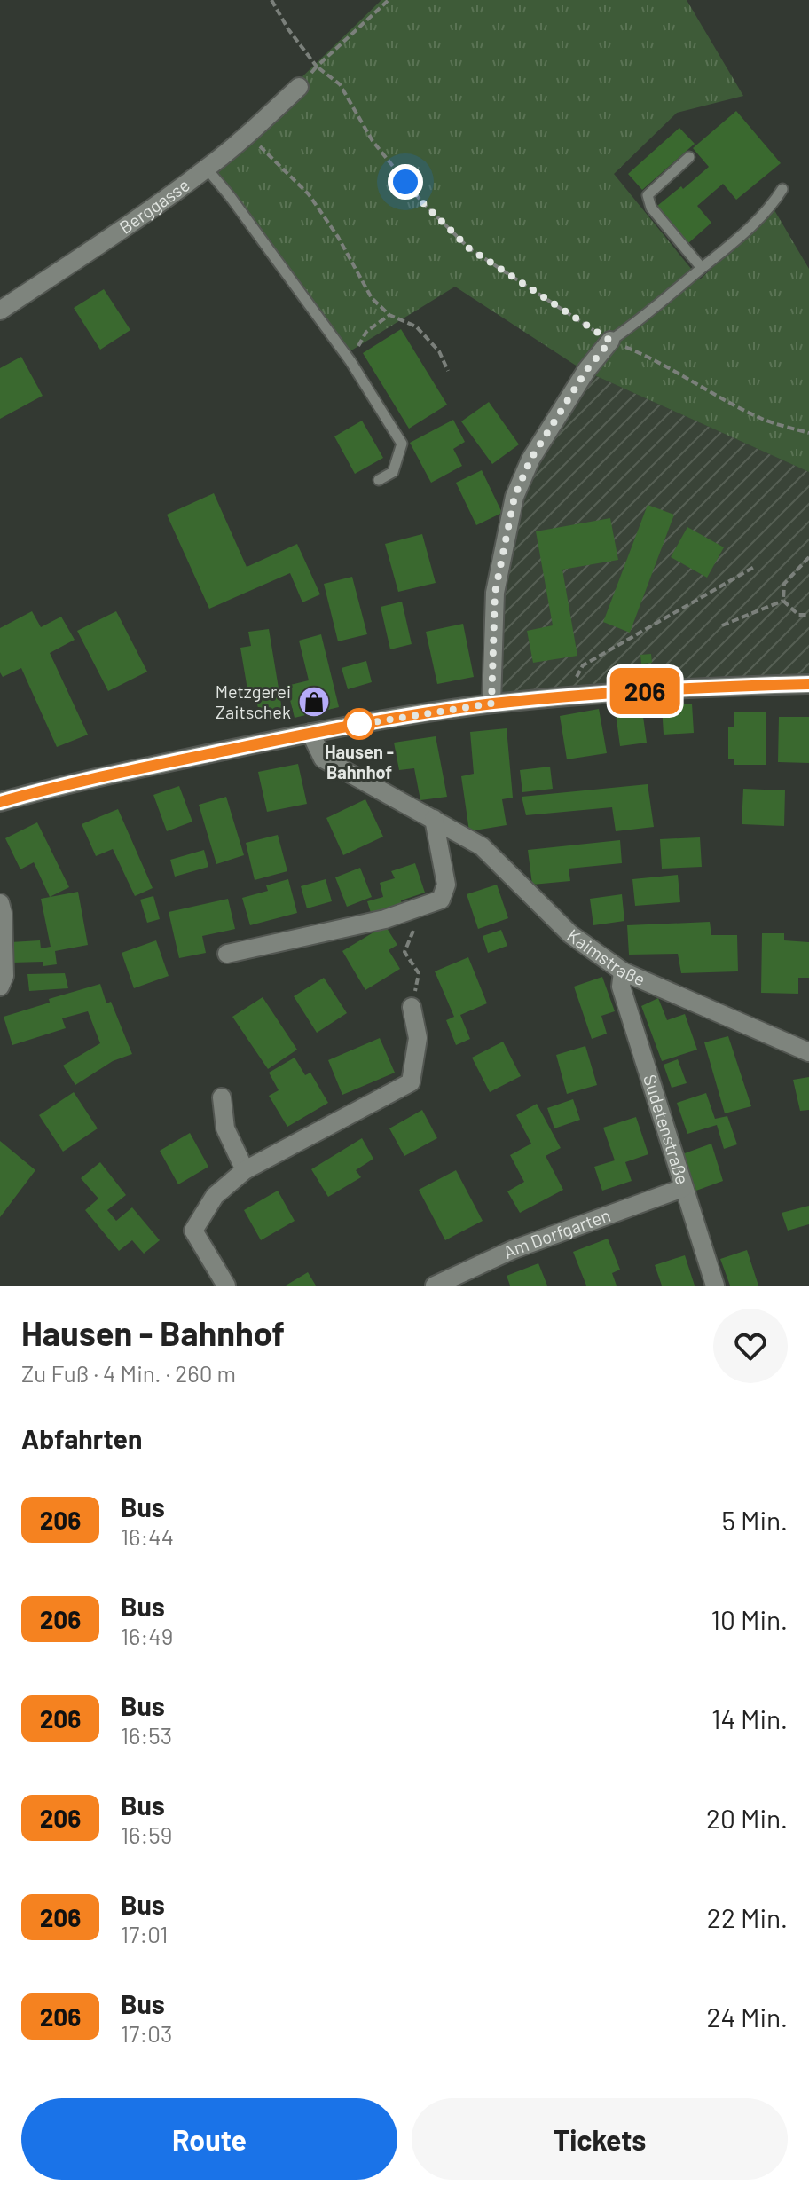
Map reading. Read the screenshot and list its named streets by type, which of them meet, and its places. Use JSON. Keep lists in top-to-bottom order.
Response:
{
  "streets": {
    "street": [
      "Berggasse",
      "Kaimstraße",
      "Sudetenstraße",
      "Am Dorfgarten"
    ]
  },
  "crossings": [
    ["Kaimstraße", "Sudetenstraße"],
    ["Sudetenstraße", "Am Dorfgarten"]
  ],
  "places": {
    "shop": ["Metzgerei Zaitschek"],
    "other": ["Hausen - Bahnhof"]
  },
  "lines": ["bus line 206"],
  "page": {
    "on_map": "206",
    "heading": [
      ["Hausen - Bahnhof", "Zu Fuß · 4 Min. · 260 m"],
      "Abfahrten"
    ],
    "list": [
      {
        "mark": "206",
        "name": "Bus",
        "note": "16:44",
        "value": "5 Min."
      },
      {
        "mark": "206",
        "name": "Bus",
        "note": "16:49",
        "value": "10 Min."
      },
      {
        "mark": "206",
        "name": "Bus",
        "note": "16:53",
        "value": "14 Min."
      },
      {
        "mark": "206",
        "name": "Bus",
        "note": "16:59",
        "value": "20 Min."
      },
      {
        "mark": "206",
        "name": "Bus",
        "note": "17:01",
        "value": "22 Min."
      },
      {
        "mark": "206",
        "name": "Bus",
        "note": "17:03",
        "value": "24 Min."
      }
    ],
    "buttons": ["Route", "Tickets"]
  }
}
